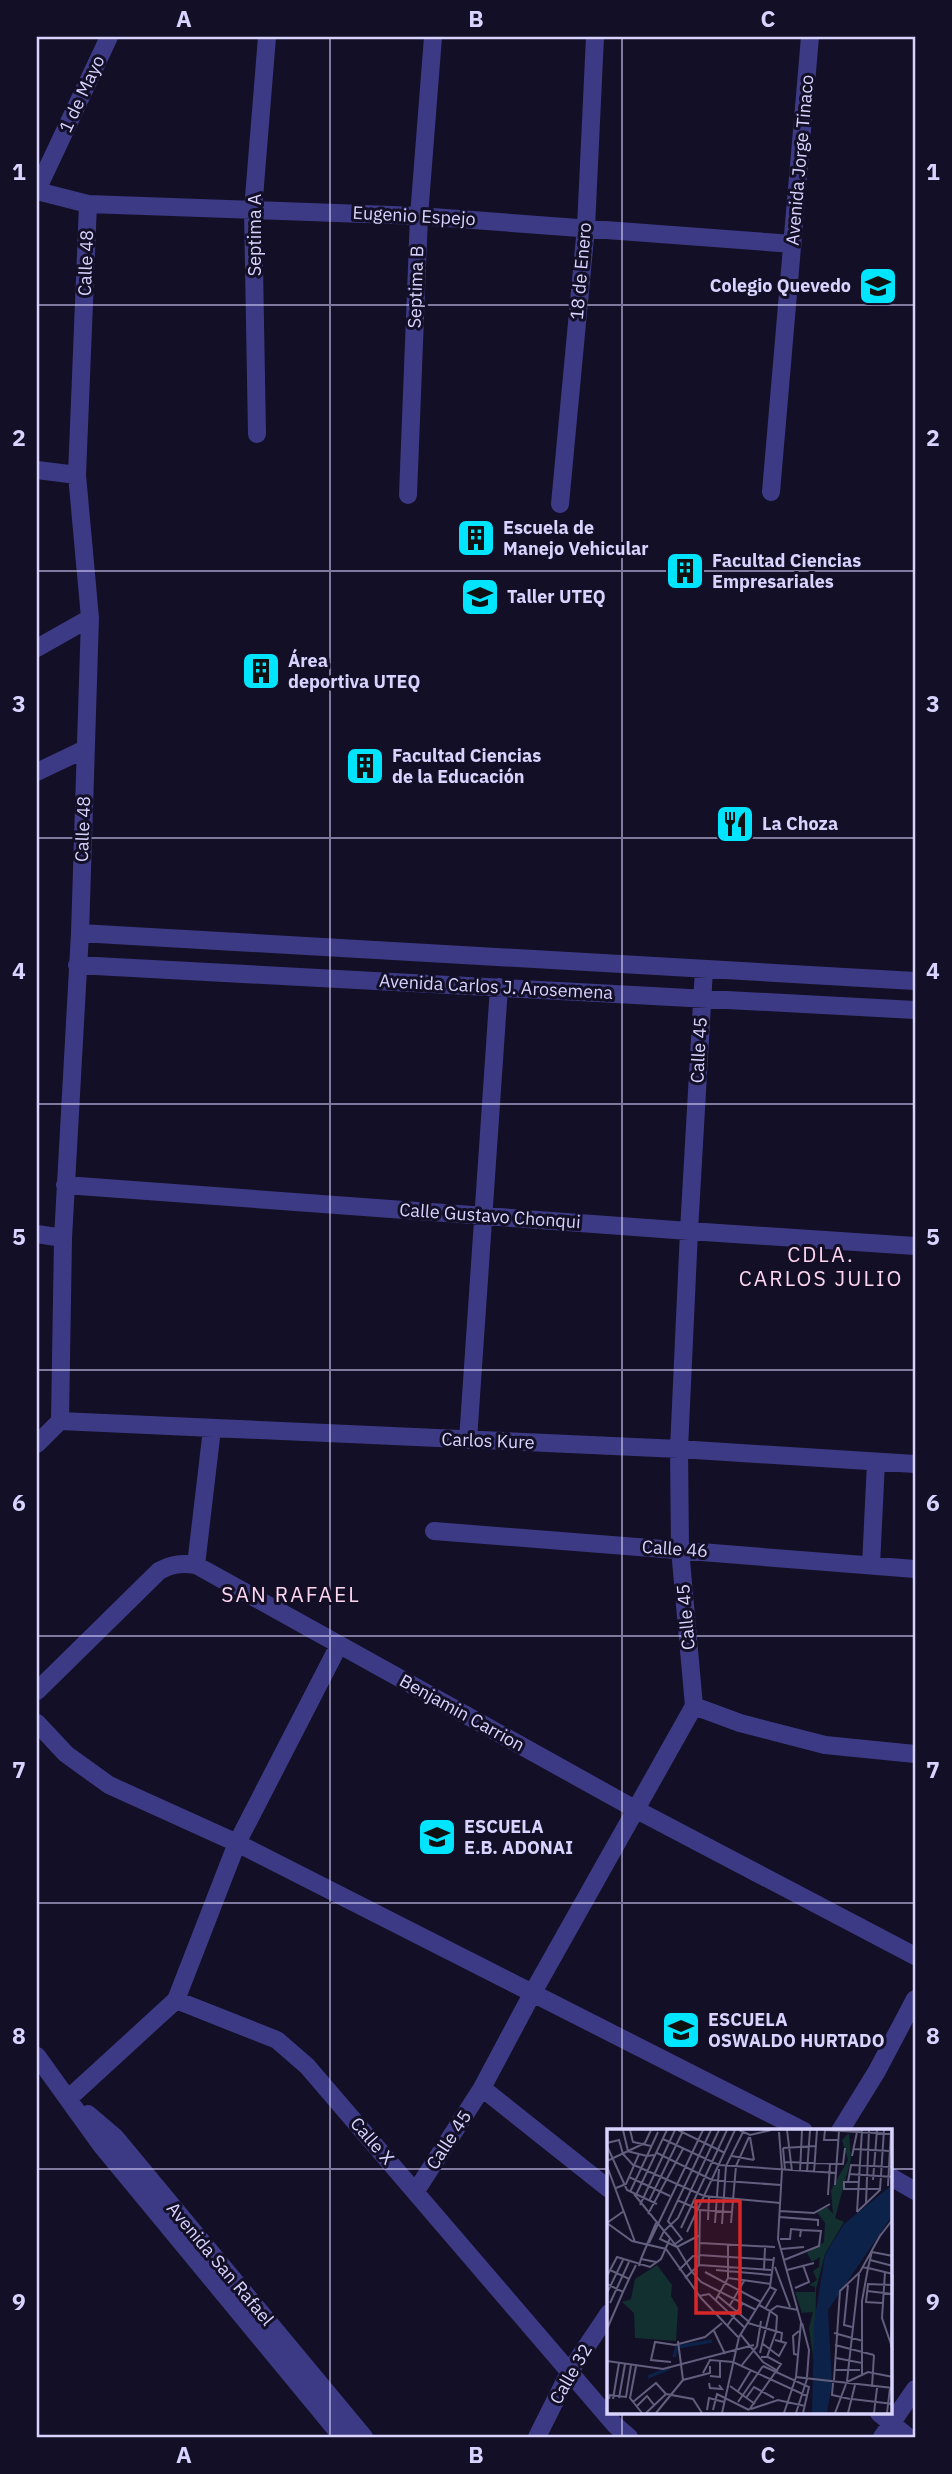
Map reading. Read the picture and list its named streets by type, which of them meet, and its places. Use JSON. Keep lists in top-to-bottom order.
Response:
{
  "streets": {
    "street": [
      "1 de Mayo",
      "Avenida Jorge Tinaco",
      "Eugenio Espejo",
      "Septima A",
      "Calle 48",
      "18 de Enero",
      "Septima B",
      "Avenida Carlos J. Arosemena",
      "Calle 45",
      "Calle Gustavo Chonqui",
      "Carlos Kure",
      "Calle 46",
      "Benjamin Carrion",
      "Calle X",
      "Avenida San Rafael",
      "Calle 32"
    ]
  },
  "crossings": [
    ["1 de Mayo", "Eugenio Espejo"],
    ["Avenida Jorge Tinaco", "Eugenio Espejo"],
    ["Eugenio Espejo", "Septima A"],
    ["Eugenio Espejo", "Calle 48"],
    ["Eugenio Espejo", "18 de Enero"],
    ["Eugenio Espejo", "Septima B"],
    ["Calle 48", "Avenida Carlos J. Arosemena"],
    ["Calle 48", "Calle Gustavo Chonqui"],
    ["Calle 48", "Carlos Kure"],
    ["Avenida Carlos J. Arosemena", "Calle 45"],
    ["Calle 45", "Calle Gustavo Chonqui"],
    ["Calle 45", "Carlos Kure"],
    ["Calle 45", "Calle 46"],
    ["Calle 45", "Benjamin Carrion"],
    ["Calle 45", "Calle X"],
    ["Calle X", "Calle 32"]
  ],
  "districts": ["CDLA. CARLOS JULIO", "SAN RAFAEL"],
  "places": {
    "school or university": [
      "Colegio Quevedo",
      "Taller UTEQ",
      "ESCUELA E.B. ADONAI",
      "ESCUELA OSWALDO HURTADO"
    ],
    "building": [
      "Escuela de Manejo Vehicular",
      "Facultad Ciencias Empresariales",
      "Área deportiva UTEQ",
      "Facultad Ciencias de la Educación"
    ],
    "restaurant": ["La Choza"]
  },
  "grid": {
    "columns": ["A", "B", "C"],
    "rows": [
      "1",
      "2",
      "3",
      "4",
      "5",
      "6",
      "7",
      "8",
      "9"
    ]
  }
}
